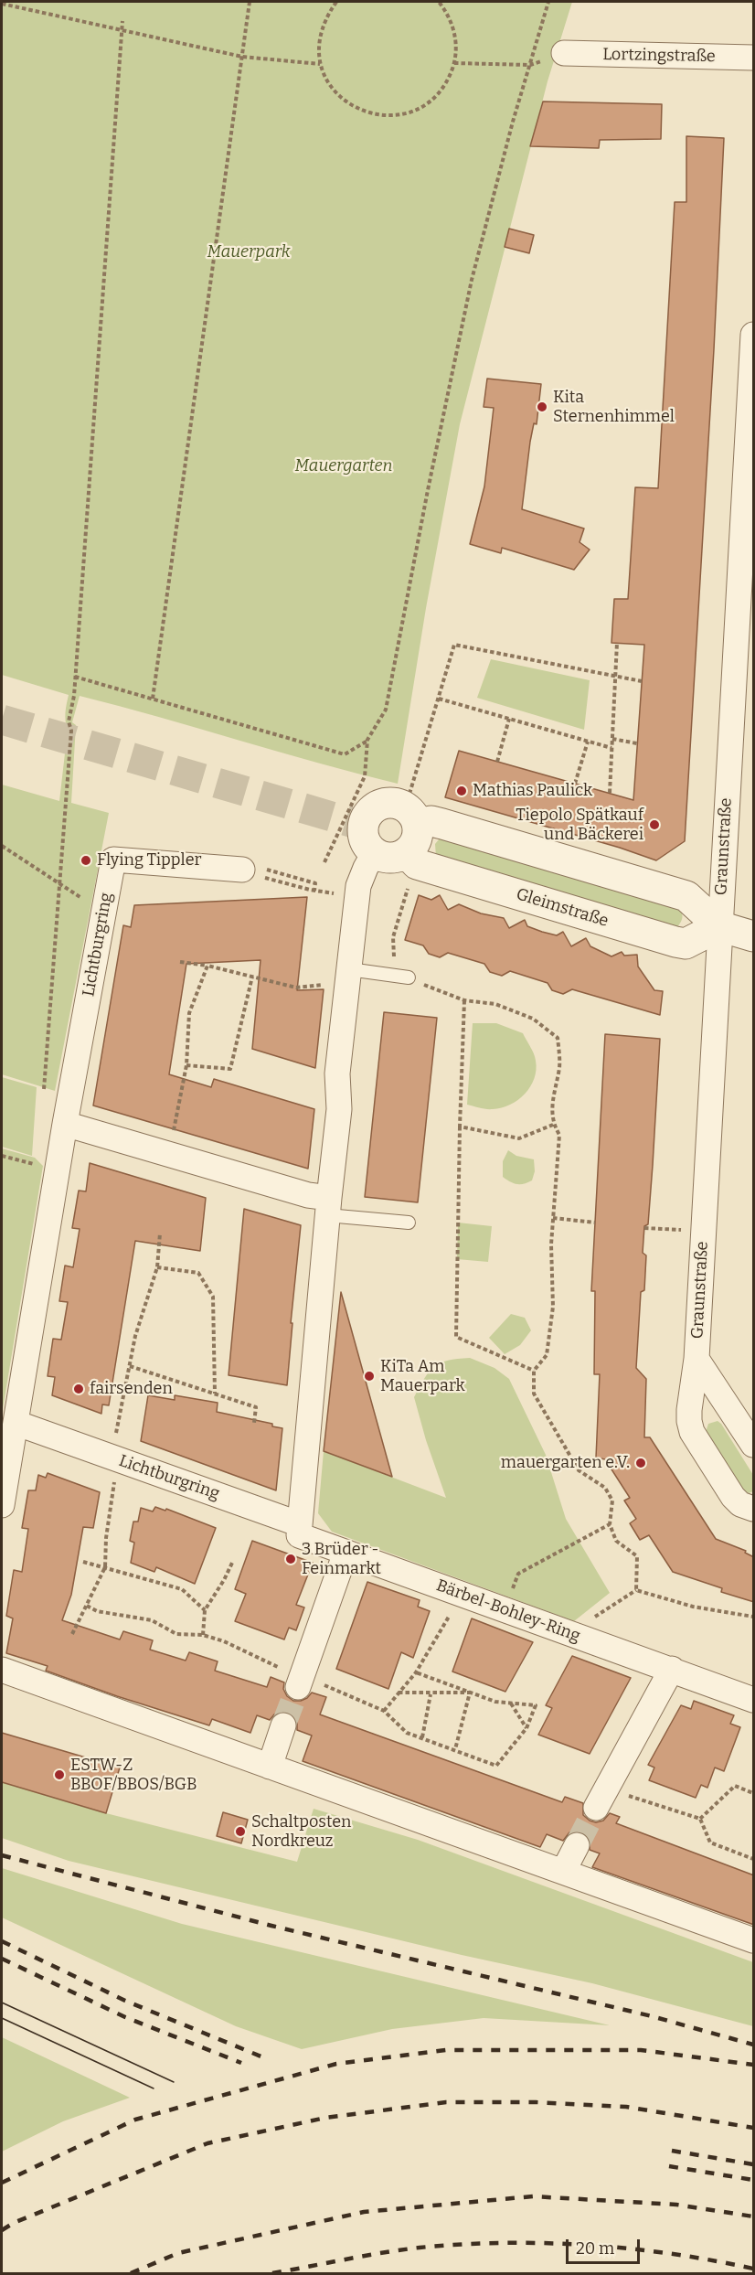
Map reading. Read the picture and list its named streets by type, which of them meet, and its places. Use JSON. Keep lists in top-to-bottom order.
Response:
{
  "streets": {
    "street": [
      "Lortzingstraße",
      "Graunstraße",
      "Gleimstraße",
      "Lichtburgring",
      "Bärbel-Bohley-Ring"
    ]
  },
  "crossings": [
    ["Graunstraße", "Gleimstraße"],
    ["Lichtburgring", "Bärbel-Bohley-Ring"]
  ],
  "parks": ["Mauerpark", "Mauergarten"],
  "places": [
    "Kita Sternenhimmel",
    "Mathias Paulick",
    "Tiepolo Spätkauf und Bäckerei",
    "Flying Tippler",
    "KiTa Am Mauerpark",
    "fairsenden",
    "mauergarten e.V.",
    "3 Brüder - Feinmarkt",
    "ESTW-Z BBOF/BBOS/BGB",
    "Schaltposten Nordkreuz"
  ],
  "scale_bar": "20 m"
}
